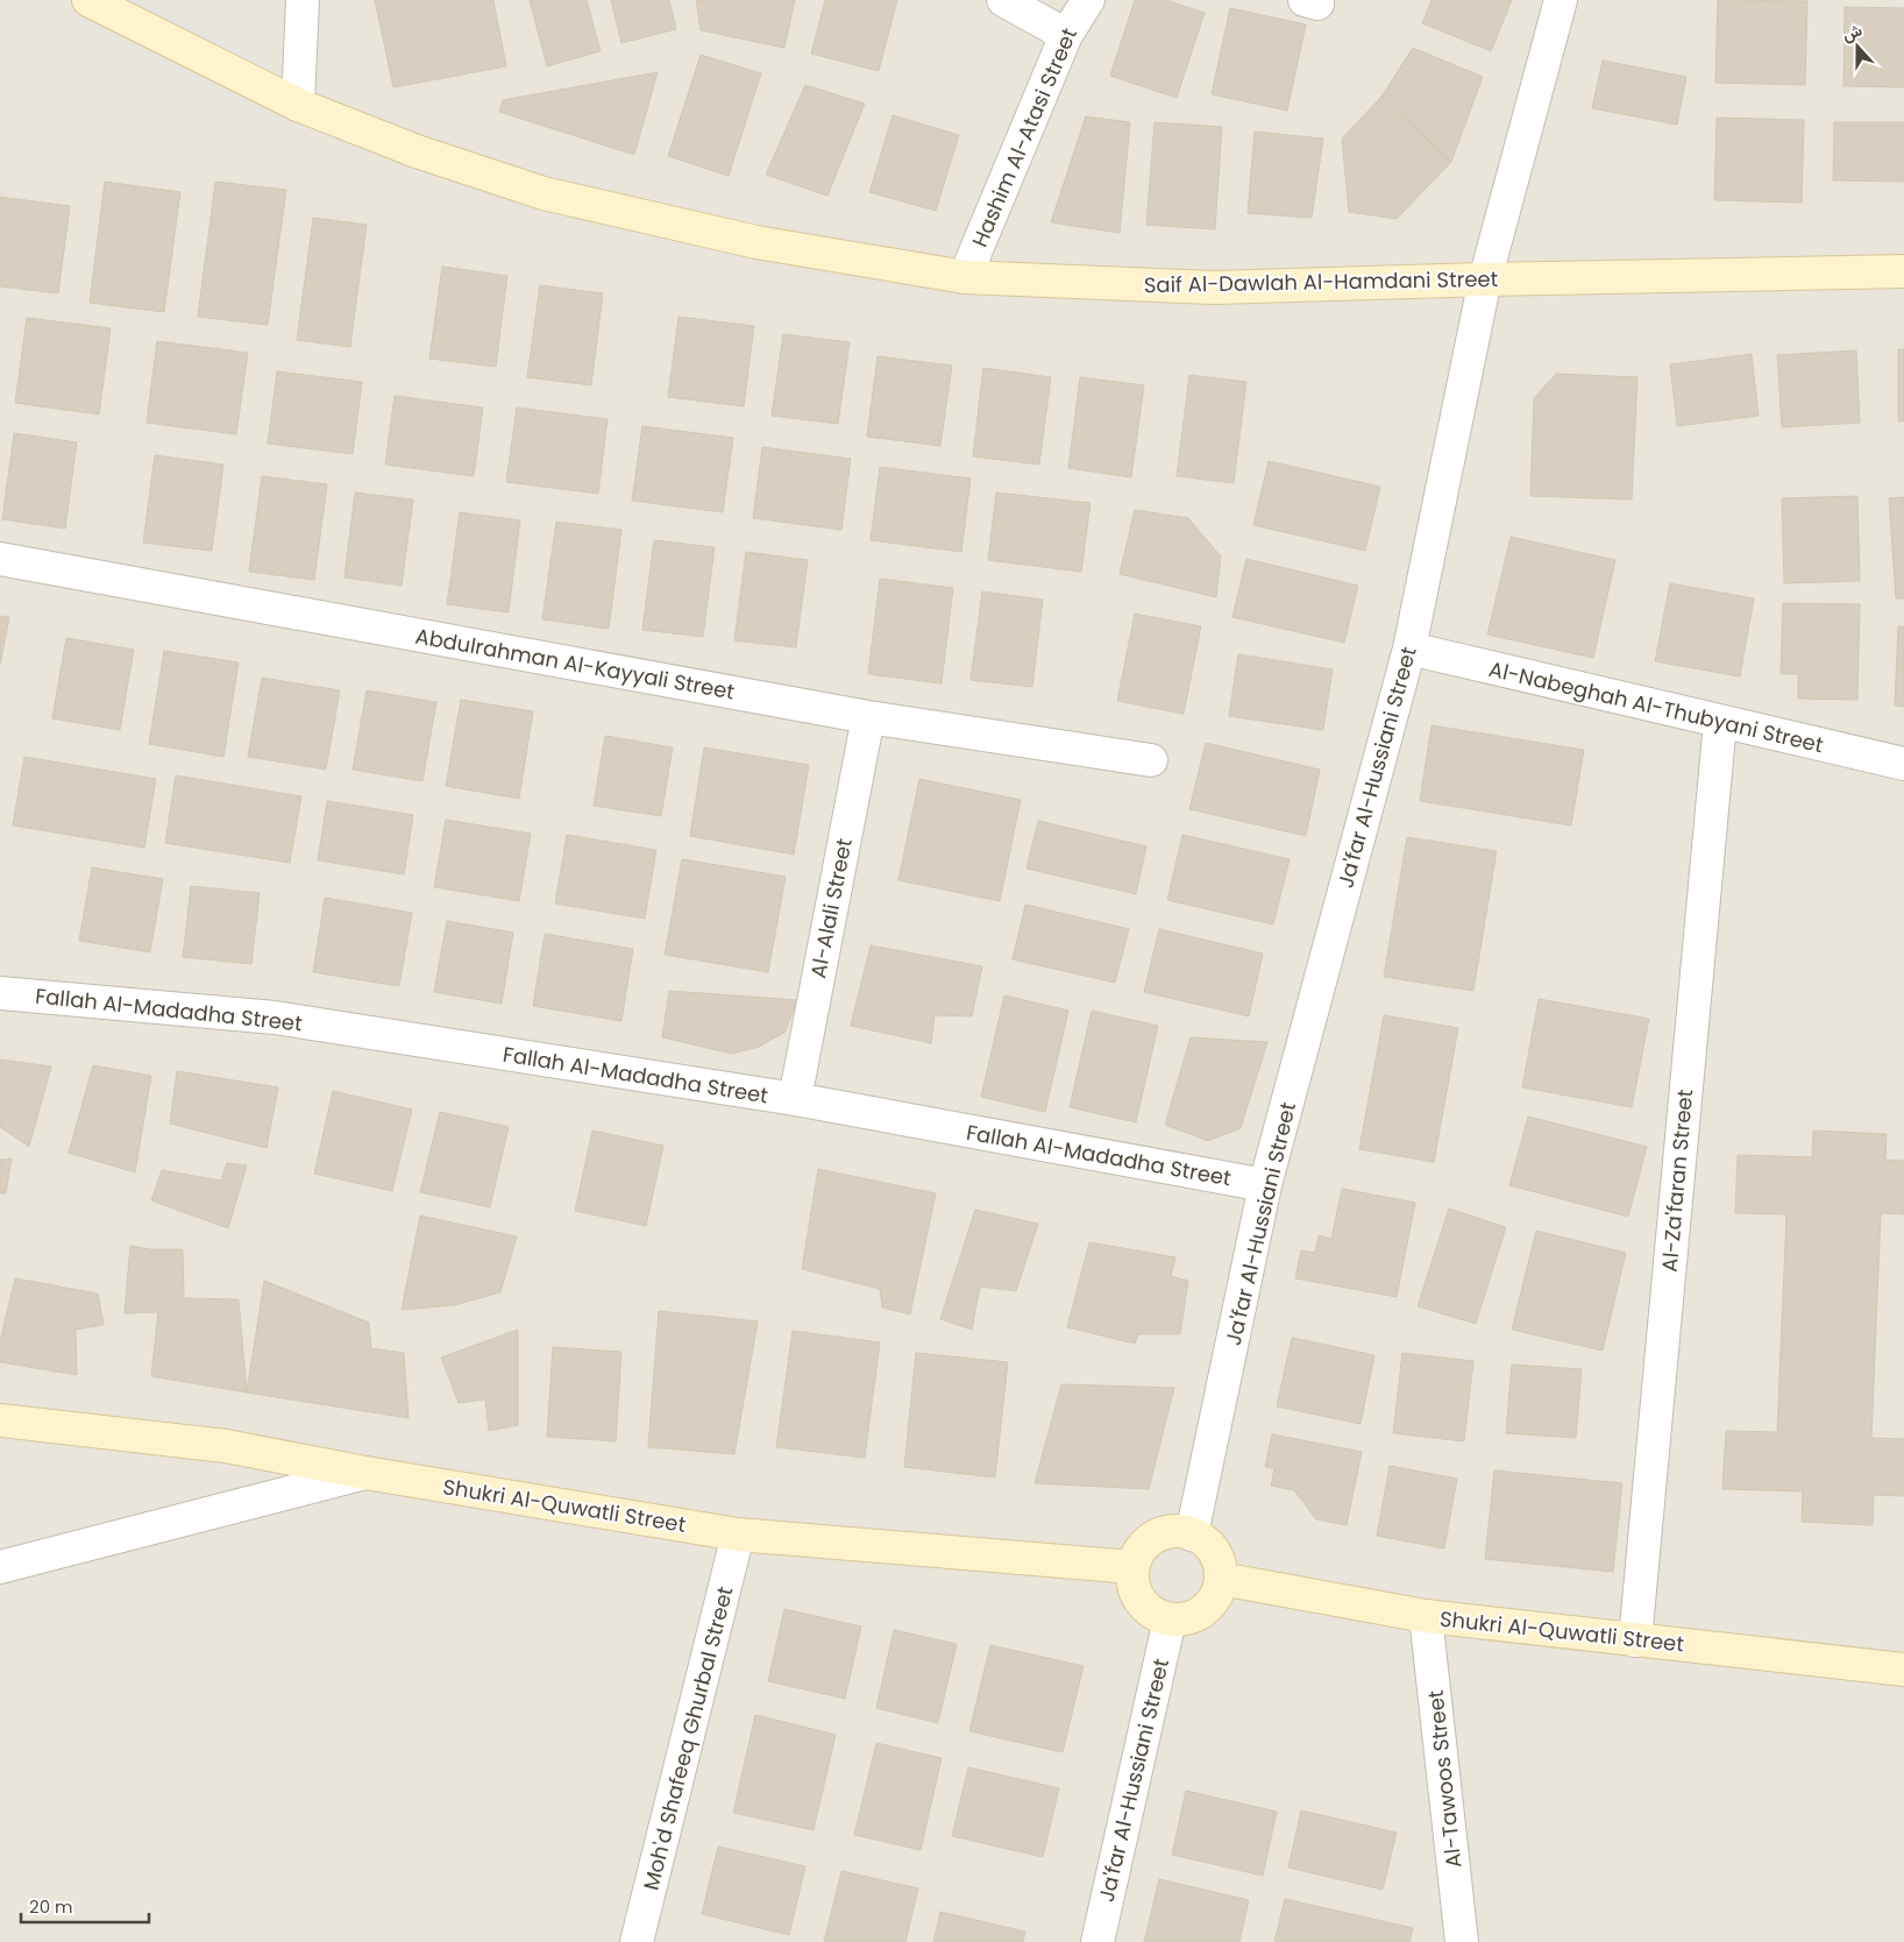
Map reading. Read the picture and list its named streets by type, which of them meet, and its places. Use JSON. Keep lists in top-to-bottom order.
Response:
{
  "streets": {
    "street": [
      "Hashim Al-Atasi Street",
      "Saif Al-Dawlah Al-Hamdani Street",
      "Abdulrahman Al-Kayyali Street",
      "Al-Nabeghah Al-Thubyani Street",
      "Ja'far Al-Hussiani Street",
      "Al-Alali Street",
      "Fallah Al-Madadha Street",
      "Al-Za'faran Street",
      "Shukri Al-Quwatli Street",
      "Moh'd Shafeeq Ghurbal Street",
      "Al-Tawoos Street"
    ]
  },
  "crossings": [
    ["Hashim Al-Atasi Street", "Saif Al-Dawlah Al-Hamdani Street"],
    ["Saif Al-Dawlah Al-Hamdani Street", "Ja'far Al-Hussiani Street"],
    ["Abdulrahman Al-Kayyali Street", "Al-Alali Street"],
    ["Al-Nabeghah Al-Thubyani Street", "Ja'far Al-Hussiani Street"],
    ["Al-Nabeghah Al-Thubyani Street", "Al-Za'faran Street"],
    ["Ja'far Al-Hussiani Street", "Fallah Al-Madadha Street"],
    ["Ja'far Al-Hussiani Street", "Shukri Al-Quwatli Street"],
    ["Al-Alali Street", "Fallah Al-Madadha Street"],
    ["Al-Za'faran Street", "Shukri Al-Quwatli Street"],
    ["Shukri Al-Quwatli Street", "Moh'd Shafeeq Ghurbal Street"],
    ["Shukri Al-Quwatli Street", "Al-Tawoos Street"]
  ],
  "scale_bar": "20 m",
  "north": "top"
}
